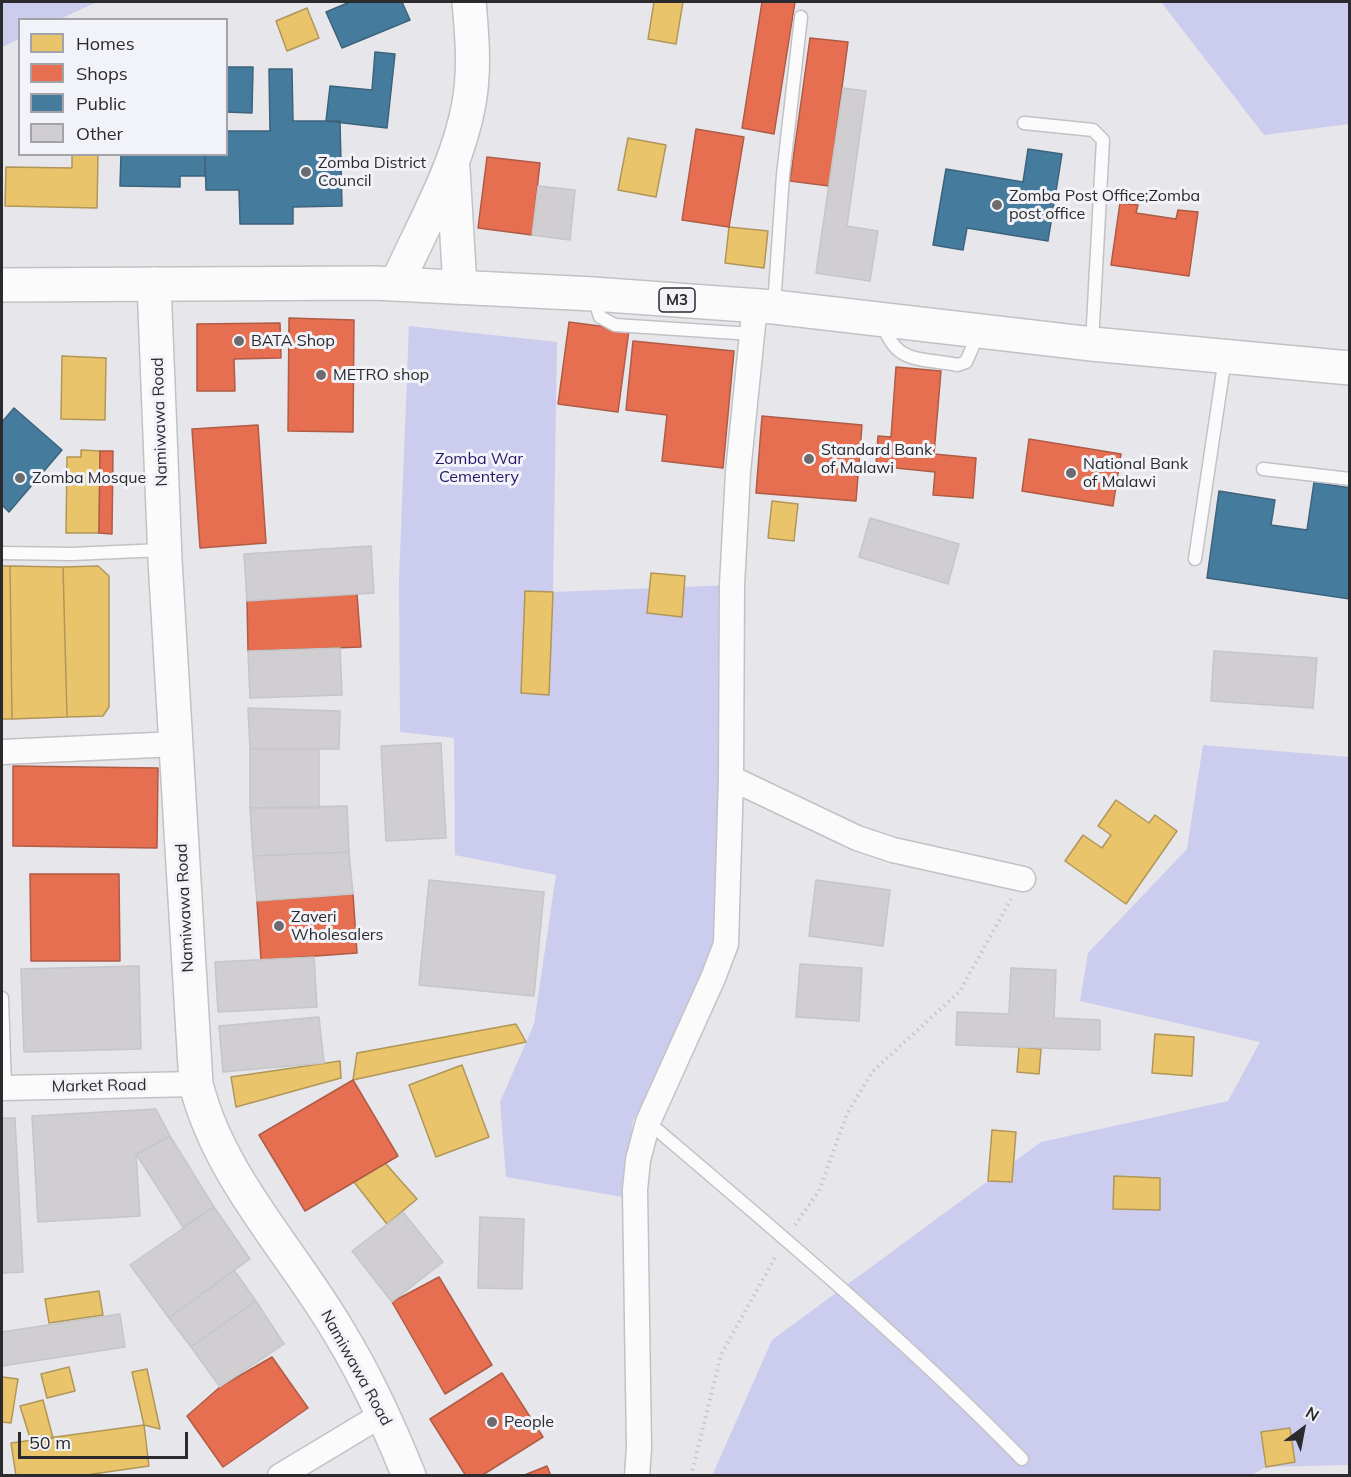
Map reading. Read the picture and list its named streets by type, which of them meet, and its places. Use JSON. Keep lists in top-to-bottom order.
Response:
{
  "streets": {
    "main road": ["M3", "Namiwawa Road"],
    "street": ["Market Road"]
  },
  "crossings": [
    ["M3", "Namiwawa Road"],
    ["Namiwawa Road", "Market Road"]
  ],
  "parks": ["Zomba War Cementery"],
  "places": [
    "Zomba District Council",
    "Zomba Post Office;Zomba post office",
    "BATA Shop",
    "METRO shop",
    "Standard Bank of Malawi",
    "National Bank of Malawi",
    "Zomba Mosque",
    "Zaveri Wholesalers",
    "People"
  ],
  "legend": [
    "Homes",
    "Shops",
    "Public",
    "Other"
  ],
  "scale_bar": "50 m",
  "north": "top right"
}
